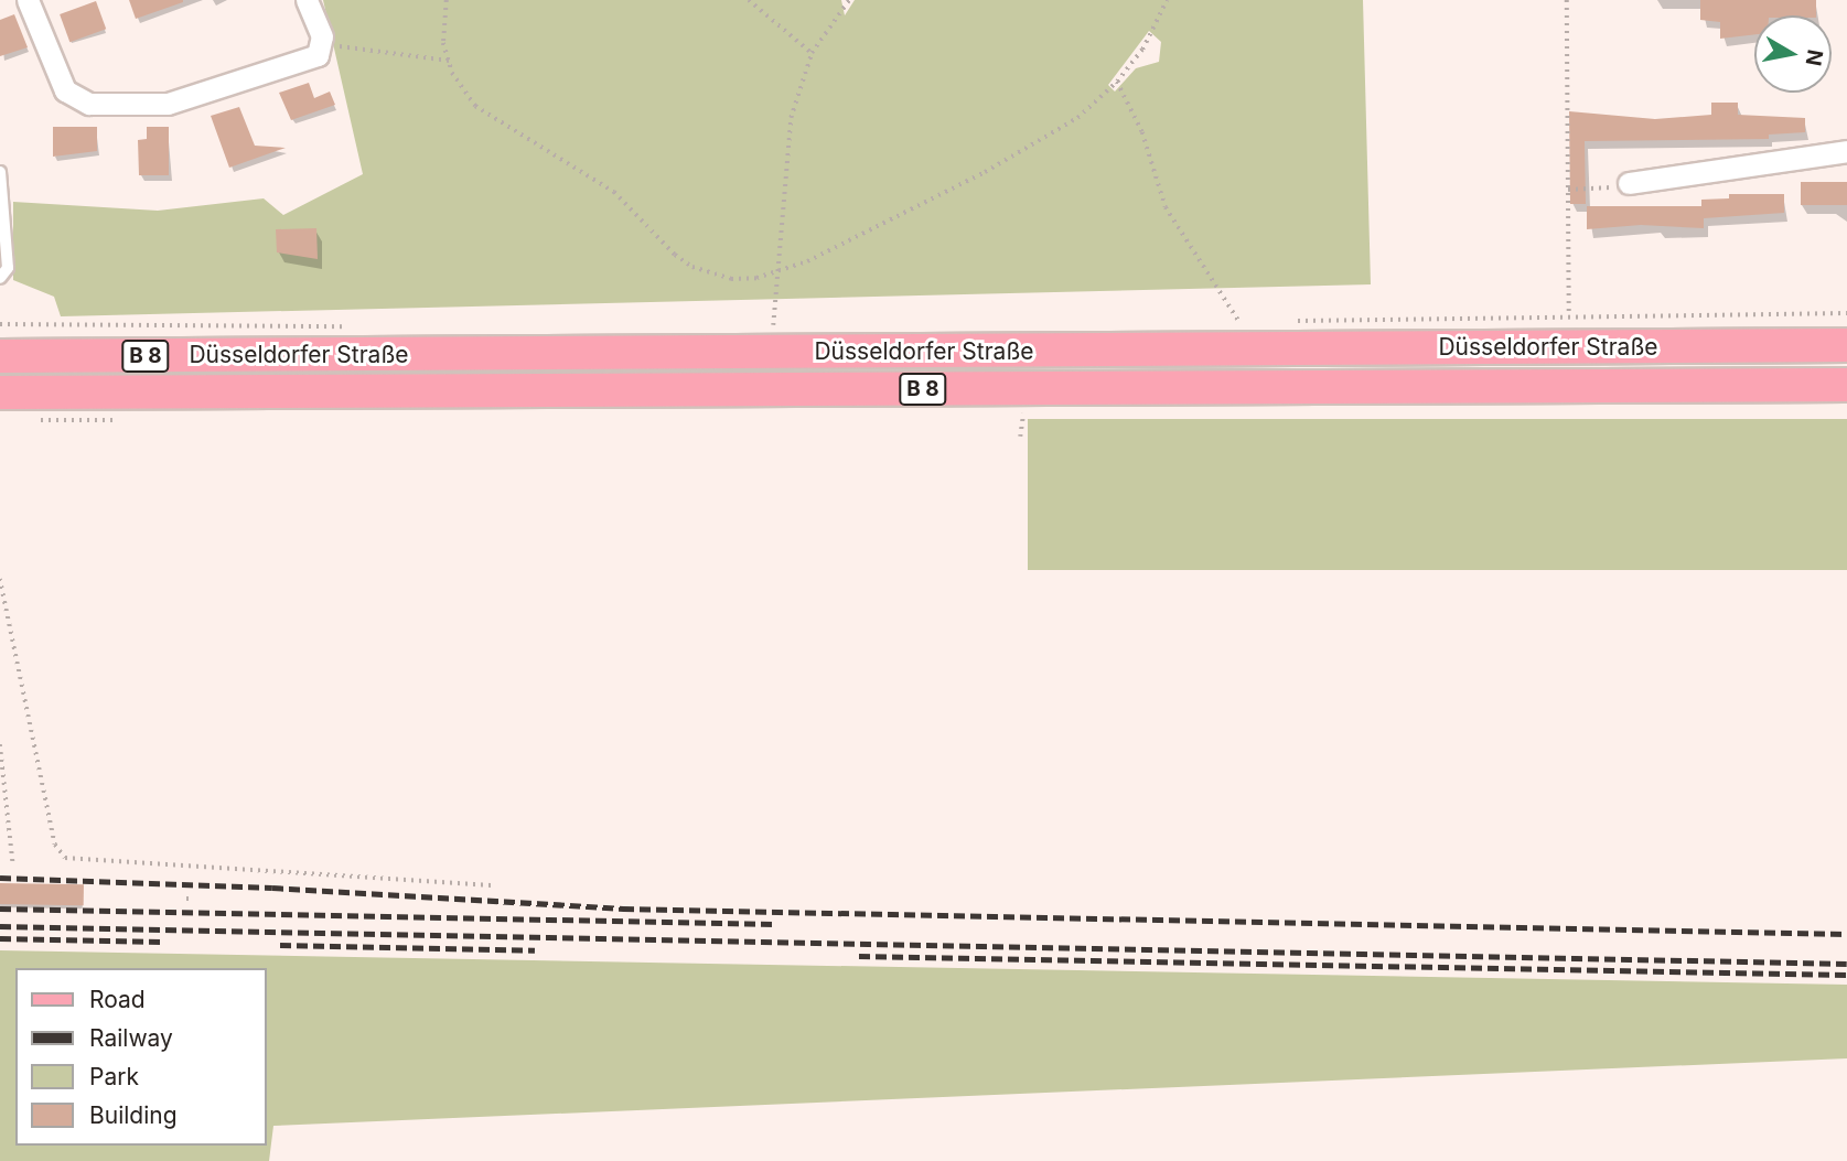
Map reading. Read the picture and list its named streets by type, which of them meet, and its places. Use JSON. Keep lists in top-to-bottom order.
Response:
{
  "streets": {
    "main road": ["Düsseldorfer Straße", "B 8"]
  },
  "legend": [
    "Road",
    "Railway",
    "Park",
    "Building"
  ],
  "north": "right"
}
